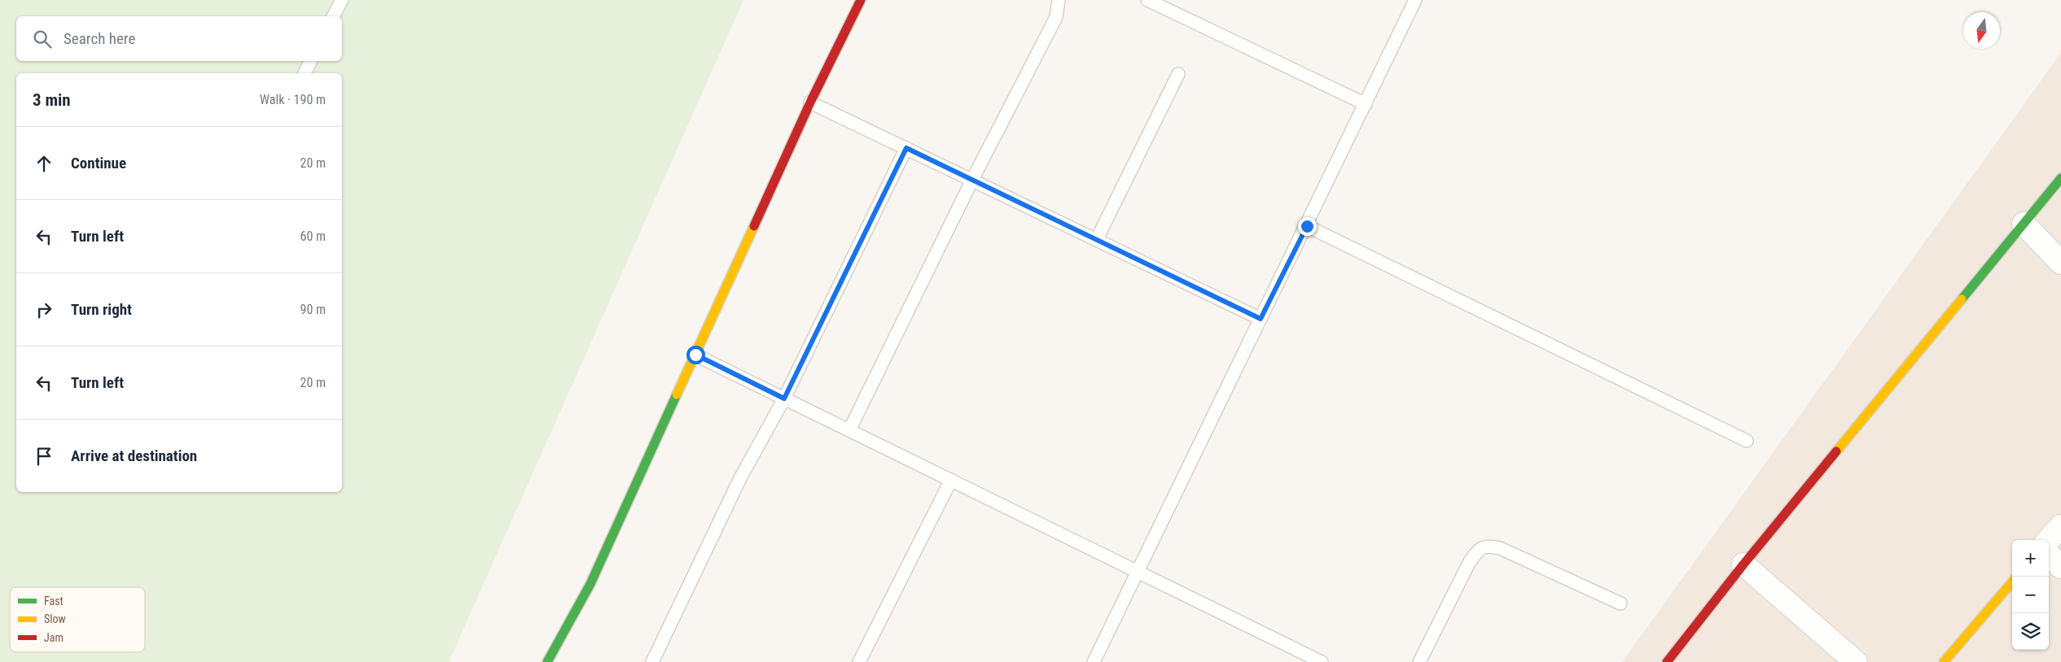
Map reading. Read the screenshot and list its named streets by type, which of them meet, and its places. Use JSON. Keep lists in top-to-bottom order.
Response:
{
  "legend": ["Fast", "Slow", "Jam"],
  "north": "bottom",
  "page": {
    "search": "Search here",
    "heading": ["3 min", "Walk · 190 m"],
    "list": [
      ["Continue", "20 m"],
      ["Turn left", "60 m"],
      ["Turn right", "90 m"],
      ["Turn left", "20 m"],
      "Arrive at destination"
    ],
    "map_buttons": ["+", "−"]
  }
}
